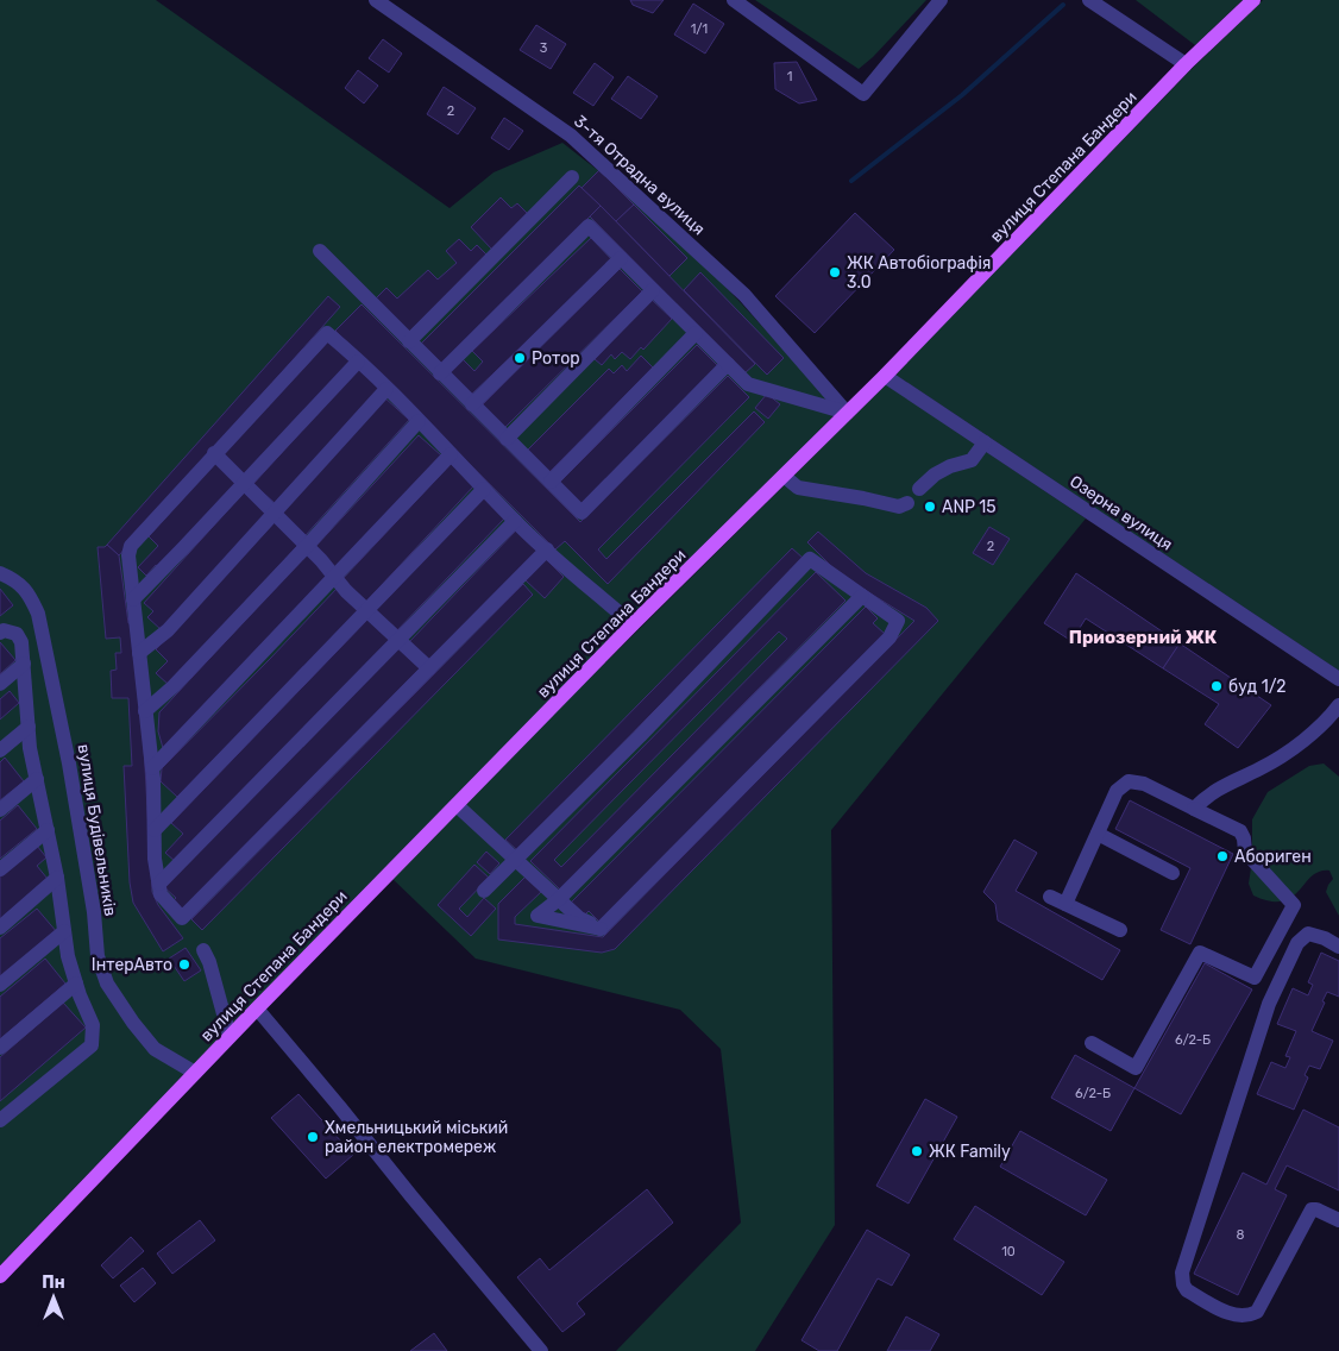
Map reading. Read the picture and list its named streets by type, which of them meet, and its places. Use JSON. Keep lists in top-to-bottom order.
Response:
{
  "streets": {
    "main road": ["вулиця Степана Бандери"],
    "street": ["3-тя Отрадна вулиця", "Озерна вулиця", "вулиця Будівельників"]
  },
  "crossings": [
    ["вулиця Степана Бандери", "3-тя Отрадна вулиця"],
    ["вулиця Степана Бандери", "Озерна вулиця"],
    ["вулиця Степана Бандери", "вулиця Будівельників"]
  ],
  "districts": ["Приозерний ЖК"],
  "places": [
    "ЖК Автобіографія 3.0",
    "Ротор",
    "ANP 15",
    "буд 1/2",
    "Абориген",
    "ІнтерАвто",
    "Хмельницький міський район електромереж",
    "ЖК Family"
  ],
  "house_numbers": [
    "1/1",
    "3",
    "1",
    "2",
    "2",
    "6/2-Б",
    "6/2-Б",
    "8",
    "10"
  ],
  "north": "top"
}
